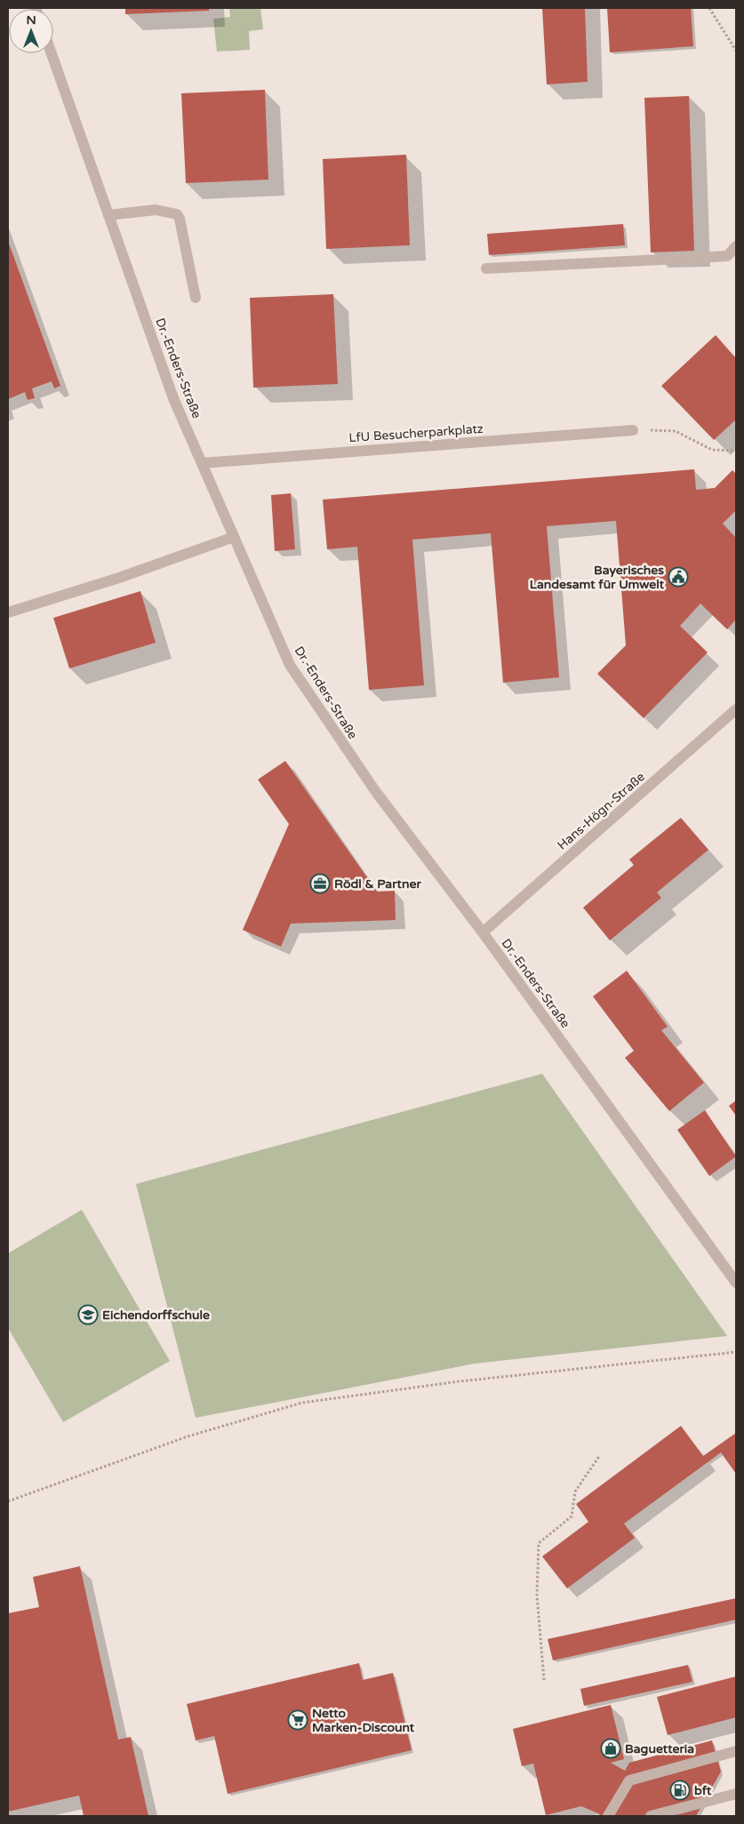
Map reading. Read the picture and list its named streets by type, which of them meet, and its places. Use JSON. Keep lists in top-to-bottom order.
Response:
{
  "streets": {
    "street": ["Dr.-Enders-Straße", "LfU Besucherparkplatz", "Hans-Högn-Straße"]
  },
  "crossings": [
    ["Dr.-Enders-Straße", "LfU Besucherparkplatz"],
    ["Dr.-Enders-Straße", "Hans-Högn-Straße"]
  ],
  "places": {
    "public building": ["Bayerisches Landesamt für Umwelt"],
    "office": ["Rödl & Partner"],
    "school or university": ["Eichendorffschule"],
    "supermarket": ["Netto Marken-Discount"],
    "shop": ["Baguetteria"],
    "fuel station": ["bft"]
  },
  "north": "top"
}
